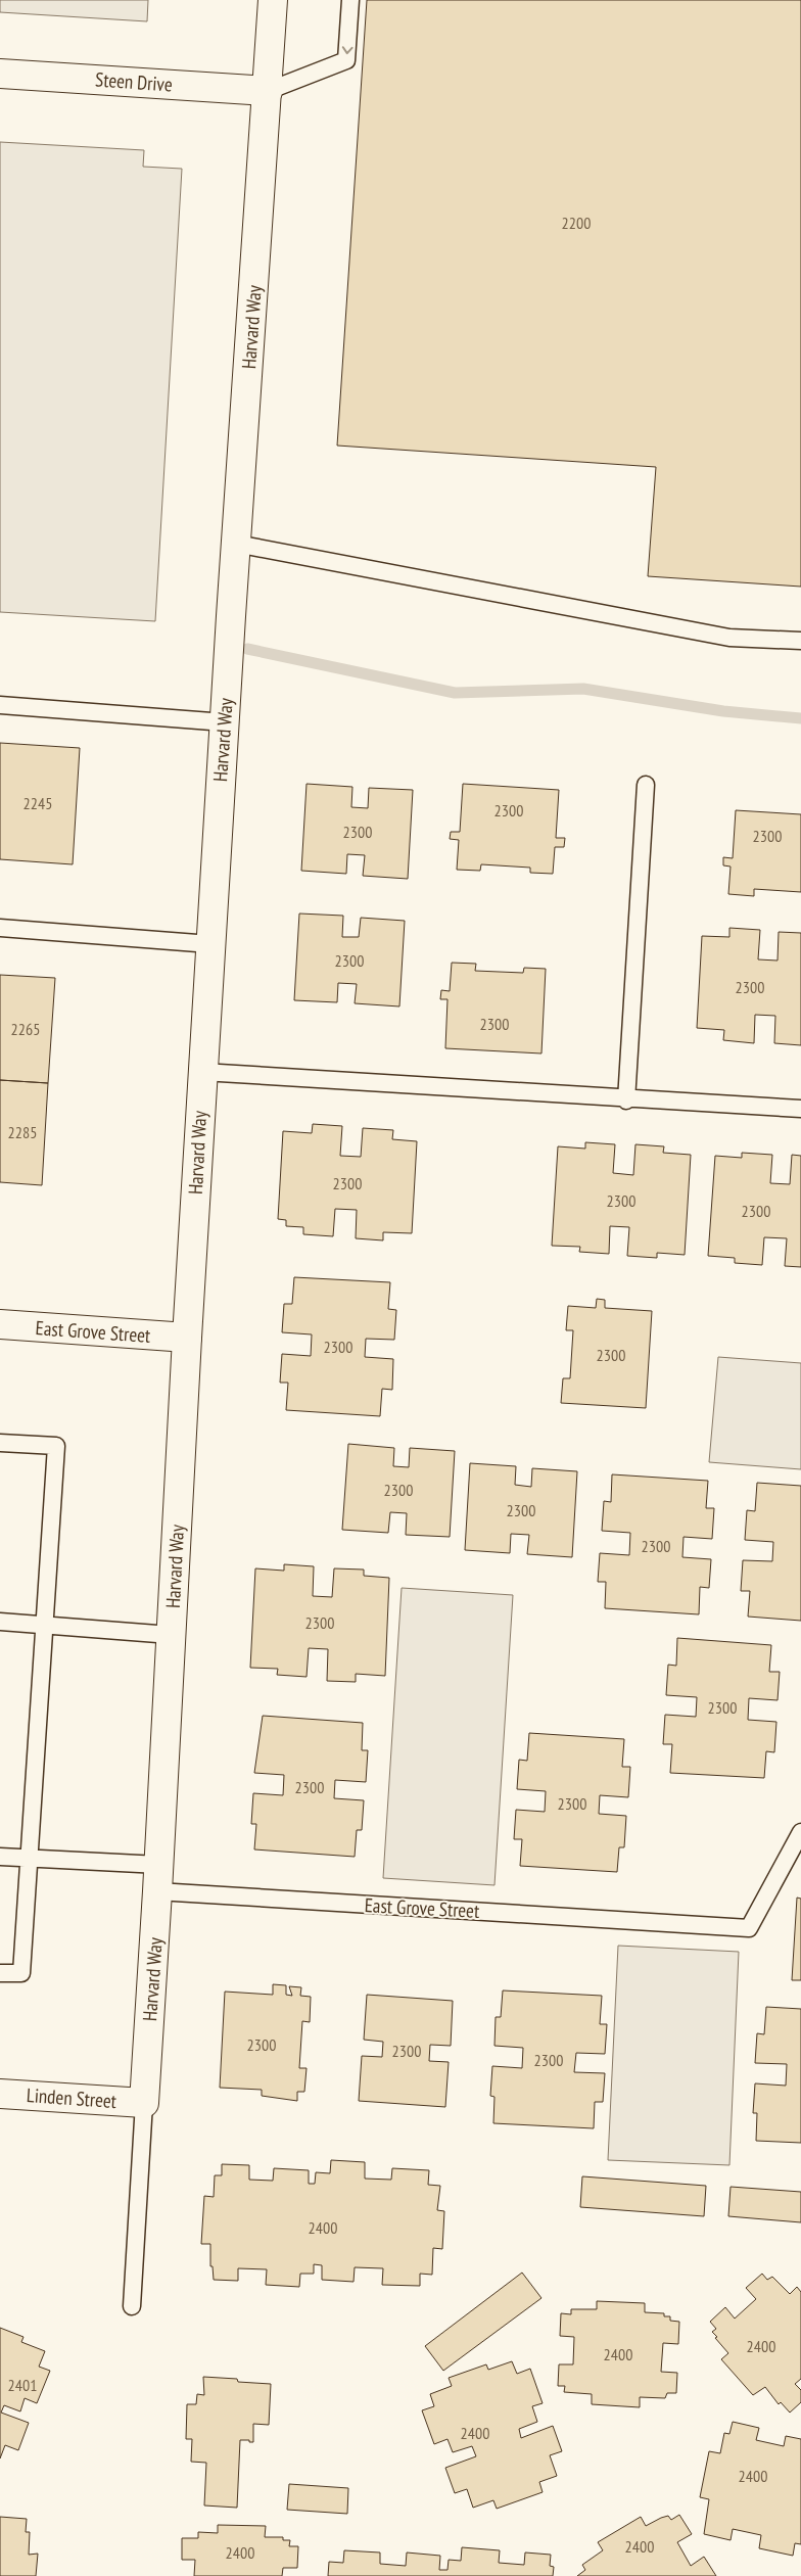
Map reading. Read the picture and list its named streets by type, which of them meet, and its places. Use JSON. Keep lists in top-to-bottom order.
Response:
{
  "streets": {
    "street": [
      "Steen Drive",
      "Harvard Way",
      "East Grove Street",
      "Linden Street"
    ]
  },
  "crossings": [
    ["Steen Drive", "Harvard Way"],
    ["Harvard Way", "East Grove Street"],
    ["Harvard Way", "Linden Street"]
  ],
  "house_numbers": [
    "2200",
    "2245",
    "2300",
    "2300",
    "2300",
    "2300",
    "2300",
    "2300",
    "2265",
    "2285",
    "2300",
    "2300",
    "2300",
    "2300",
    "2300",
    "2300",
    "2300",
    "2300",
    "2300",
    "2300",
    "2300",
    "2300",
    "2300",
    "2300",
    "2300",
    "2400",
    "2400",
    "2400",
    "2401",
    "2400",
    "2400",
    "2400",
    "2400"
  ]
}
